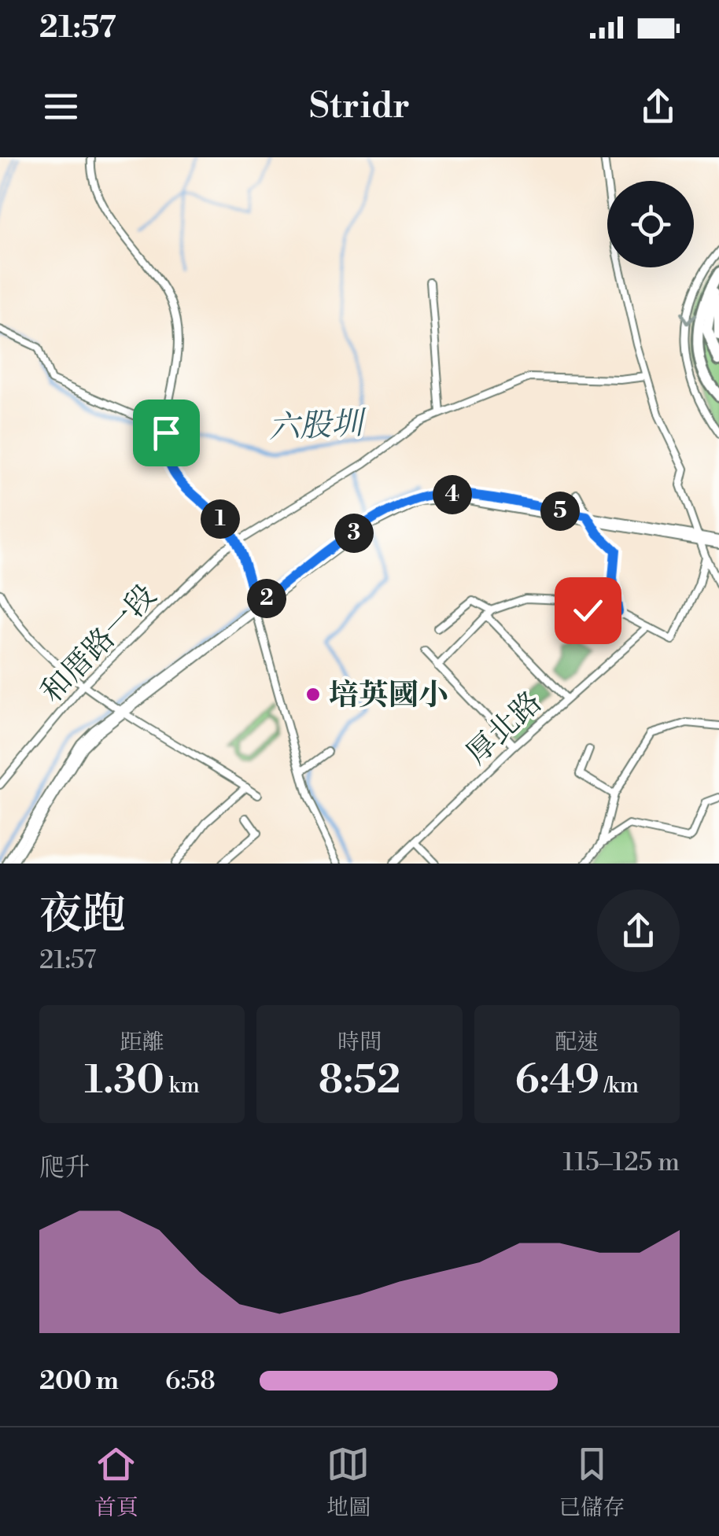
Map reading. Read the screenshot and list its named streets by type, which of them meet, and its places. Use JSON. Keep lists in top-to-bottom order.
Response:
{
  "streets": {
    "street": ["和厝路一段", "厚北路"]
  },
  "water": ["六股圳"],
  "places": ["培英國小"],
  "page": {
    "status": "21:57",
    "header": "Stridr",
    "pins": [
      "4",
      "5",
      "1",
      "3",
      "2"
    ],
    "heading": ["夜跑", "21:57"],
    "stats": [
      ["距離", "1.30 km"],
      ["時間", "8:52"],
      ["配速", "6:49 /km"]
    ],
    "chart": ["爬升", "115–125 m"],
    "list": [
      {
        "name": "200 m",
        "note": "6:58"
      }
    ],
    "tabs": ["首頁", "地圖", "已儲存"]
  }
}
